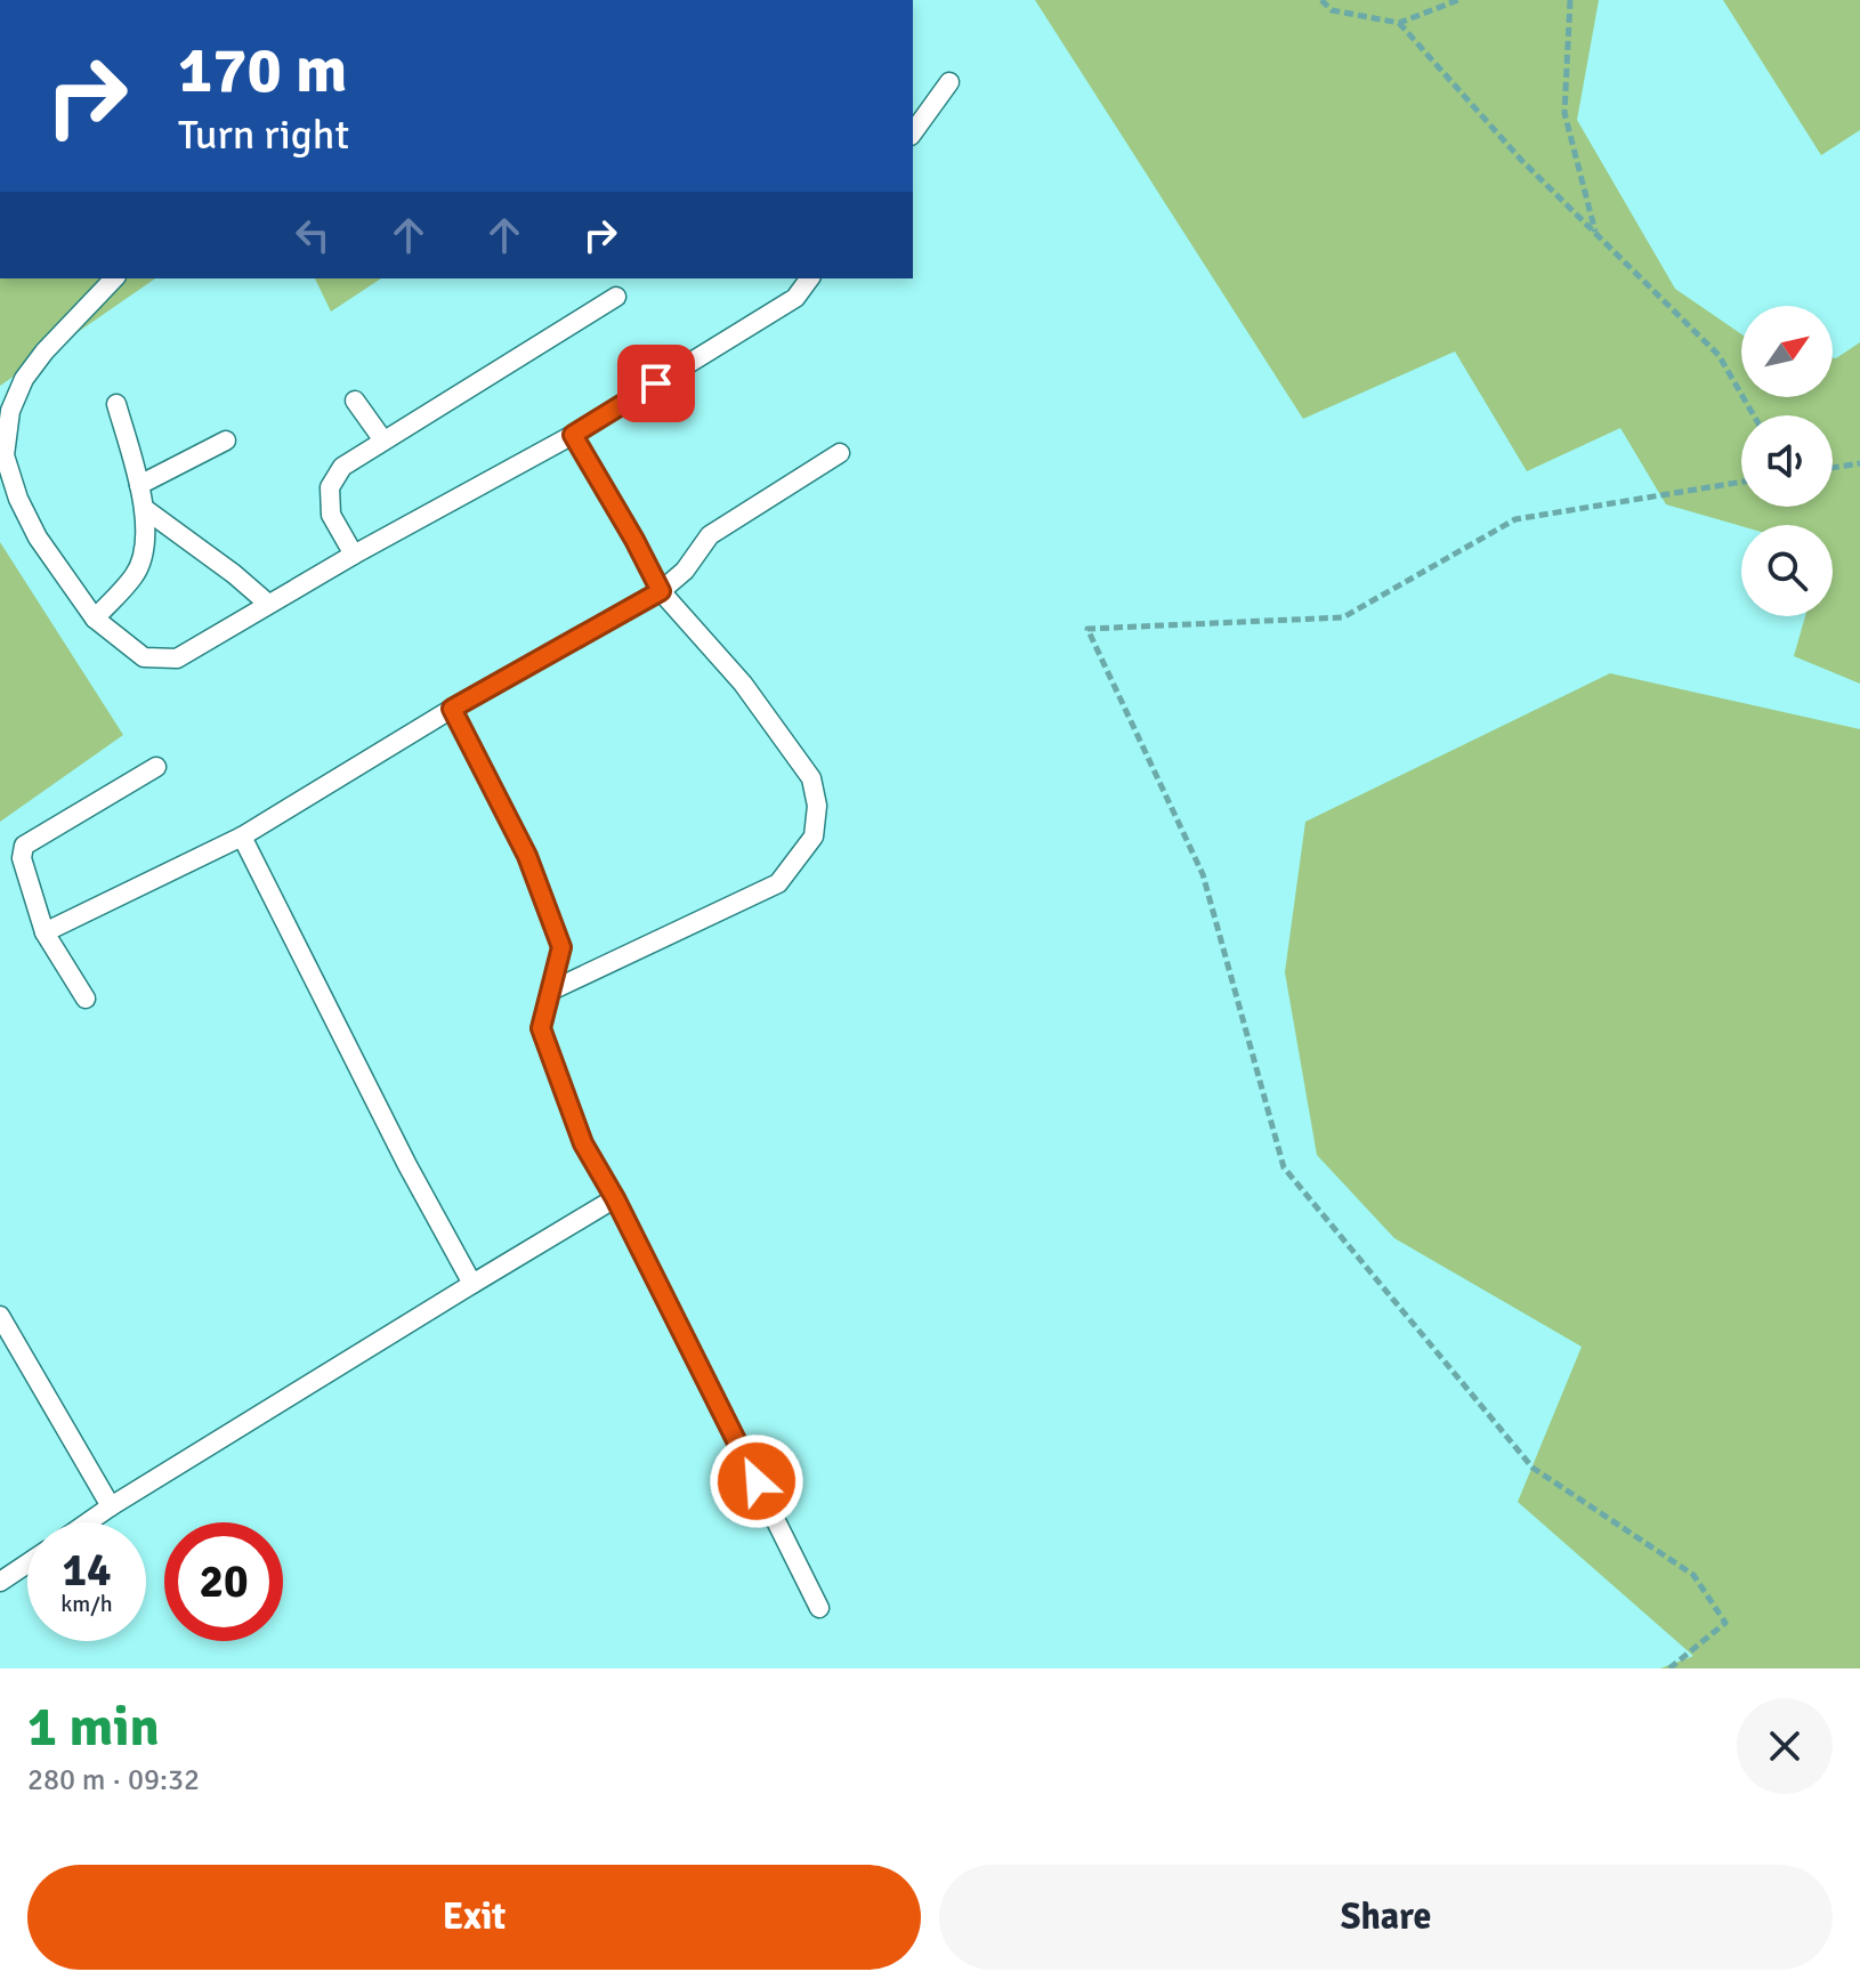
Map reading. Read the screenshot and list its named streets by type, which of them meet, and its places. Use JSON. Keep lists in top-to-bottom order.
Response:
{
  "north": "top right",
  "page": {
    "turn": ["170 m", "Turn right"],
    "speed": "14 km/h",
    "limit": "20",
    "heading": ["1 min", "280 m · 09:32"],
    "buttons": ["Exit", "Share"]
  }
}
